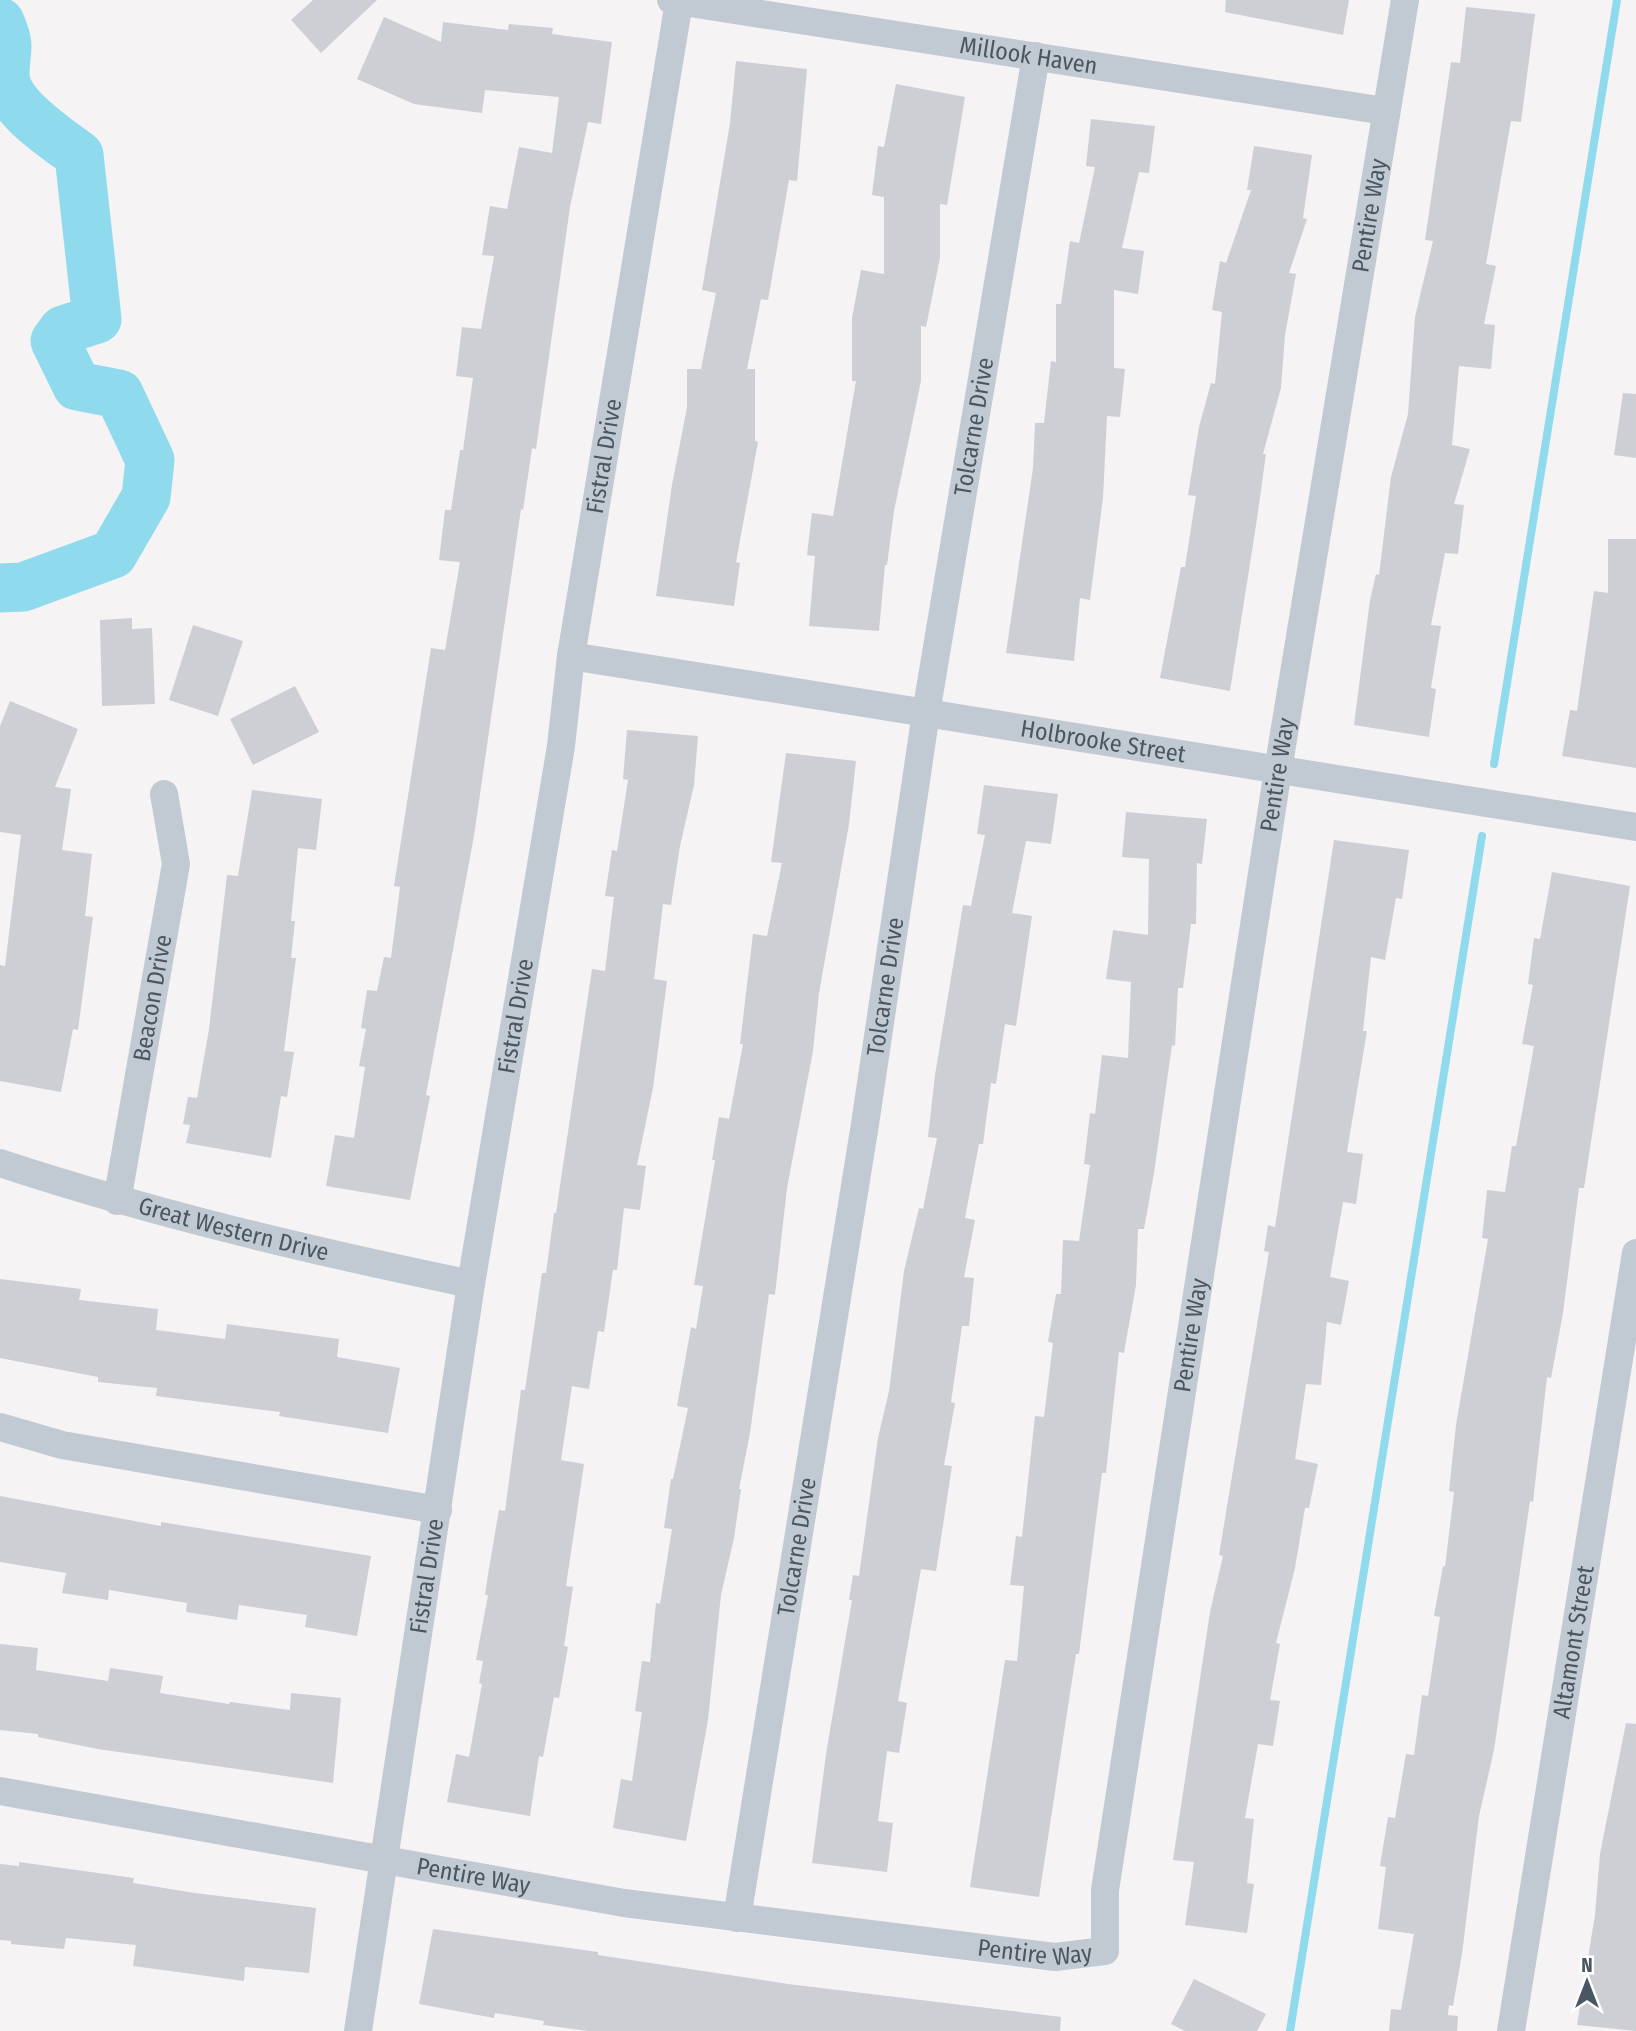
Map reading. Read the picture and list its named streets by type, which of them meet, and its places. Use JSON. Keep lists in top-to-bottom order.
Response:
{
  "streets": {
    "street": [
      "Millook Haven",
      "Pentire Way",
      "Tolcarne Drive",
      "Fistral Drive",
      "Holbrooke Street",
      "Beacon Drive",
      "Great Western Drive",
      "Altamont Street"
    ]
  },
  "crossings": [
    ["Millook Haven", "Pentire Way"],
    ["Millook Haven", "Tolcarne Drive"],
    ["Millook Haven", "Fistral Drive"],
    ["Pentire Way", "Tolcarne Drive"],
    ["Pentire Way", "Fistral Drive"],
    ["Pentire Way", "Holbrooke Street"],
    ["Tolcarne Drive", "Holbrooke Street"],
    ["Fistral Drive", "Holbrooke Street"],
    ["Fistral Drive", "Great Western Drive"],
    ["Beacon Drive", "Great Western Drive"]
  ],
  "north": "top"
}
